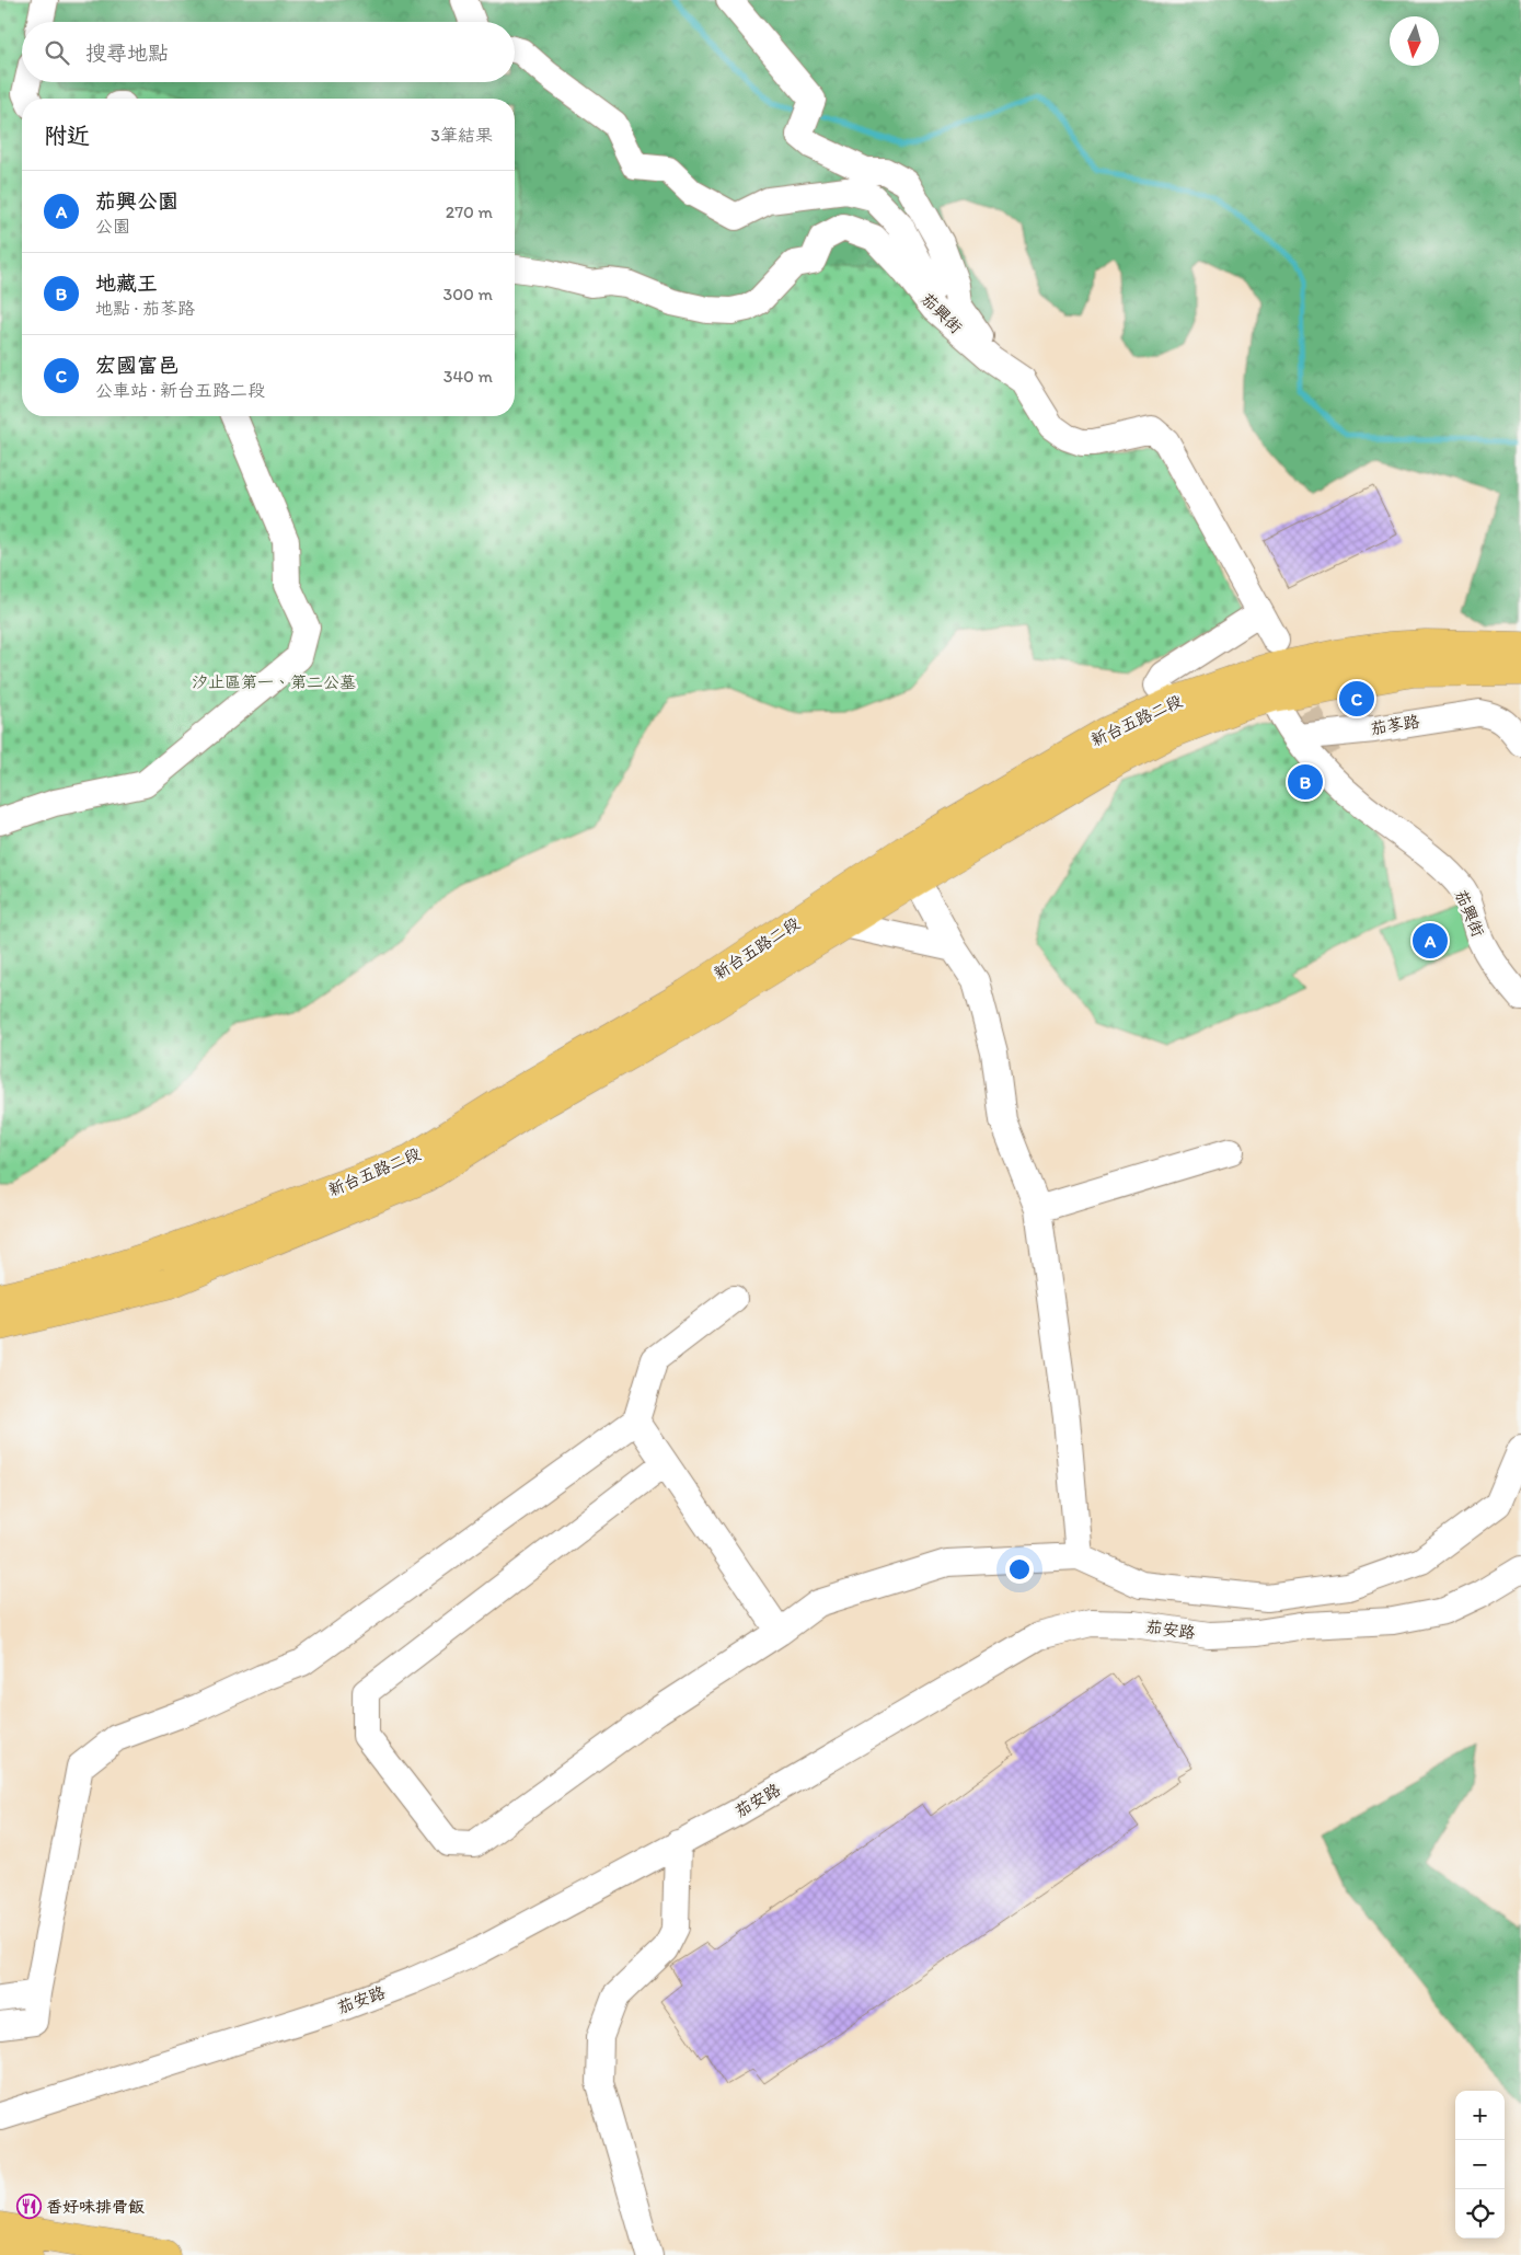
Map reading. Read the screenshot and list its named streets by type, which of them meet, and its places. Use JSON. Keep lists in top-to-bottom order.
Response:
{
  "streets": {
    "main road": ["新台五路二段"],
    "street": ["茄興街", "茄苳路", "茄安路"]
  },
  "crossings": [
    ["茄興街", "茄苳路"]
  ],
  "parks": ["汐止區第一、第二公墓"],
  "places": {
    "restaurant": ["香好味排骨飯"]
  },
  "north": "bottom",
  "page": {
    "search": "搜尋地點",
    "heading": ["附近", "3筆結果"],
    "list": [
      {
        "mark": "A",
        "name": "茄興公園",
        "note": "公園",
        "value": "270 m"
      },
      {
        "mark": "B",
        "name": "地藏王",
        "note": "地點 · 茄苳路",
        "value": "300 m"
      },
      {
        "mark": "C",
        "name": "宏國富邑",
        "note": "公車站 · 新台五路二段",
        "value": "340 m"
      }
    ],
    "pins": ["C", "B", "A"],
    "map_buttons": ["+", "−"]
  }
}
